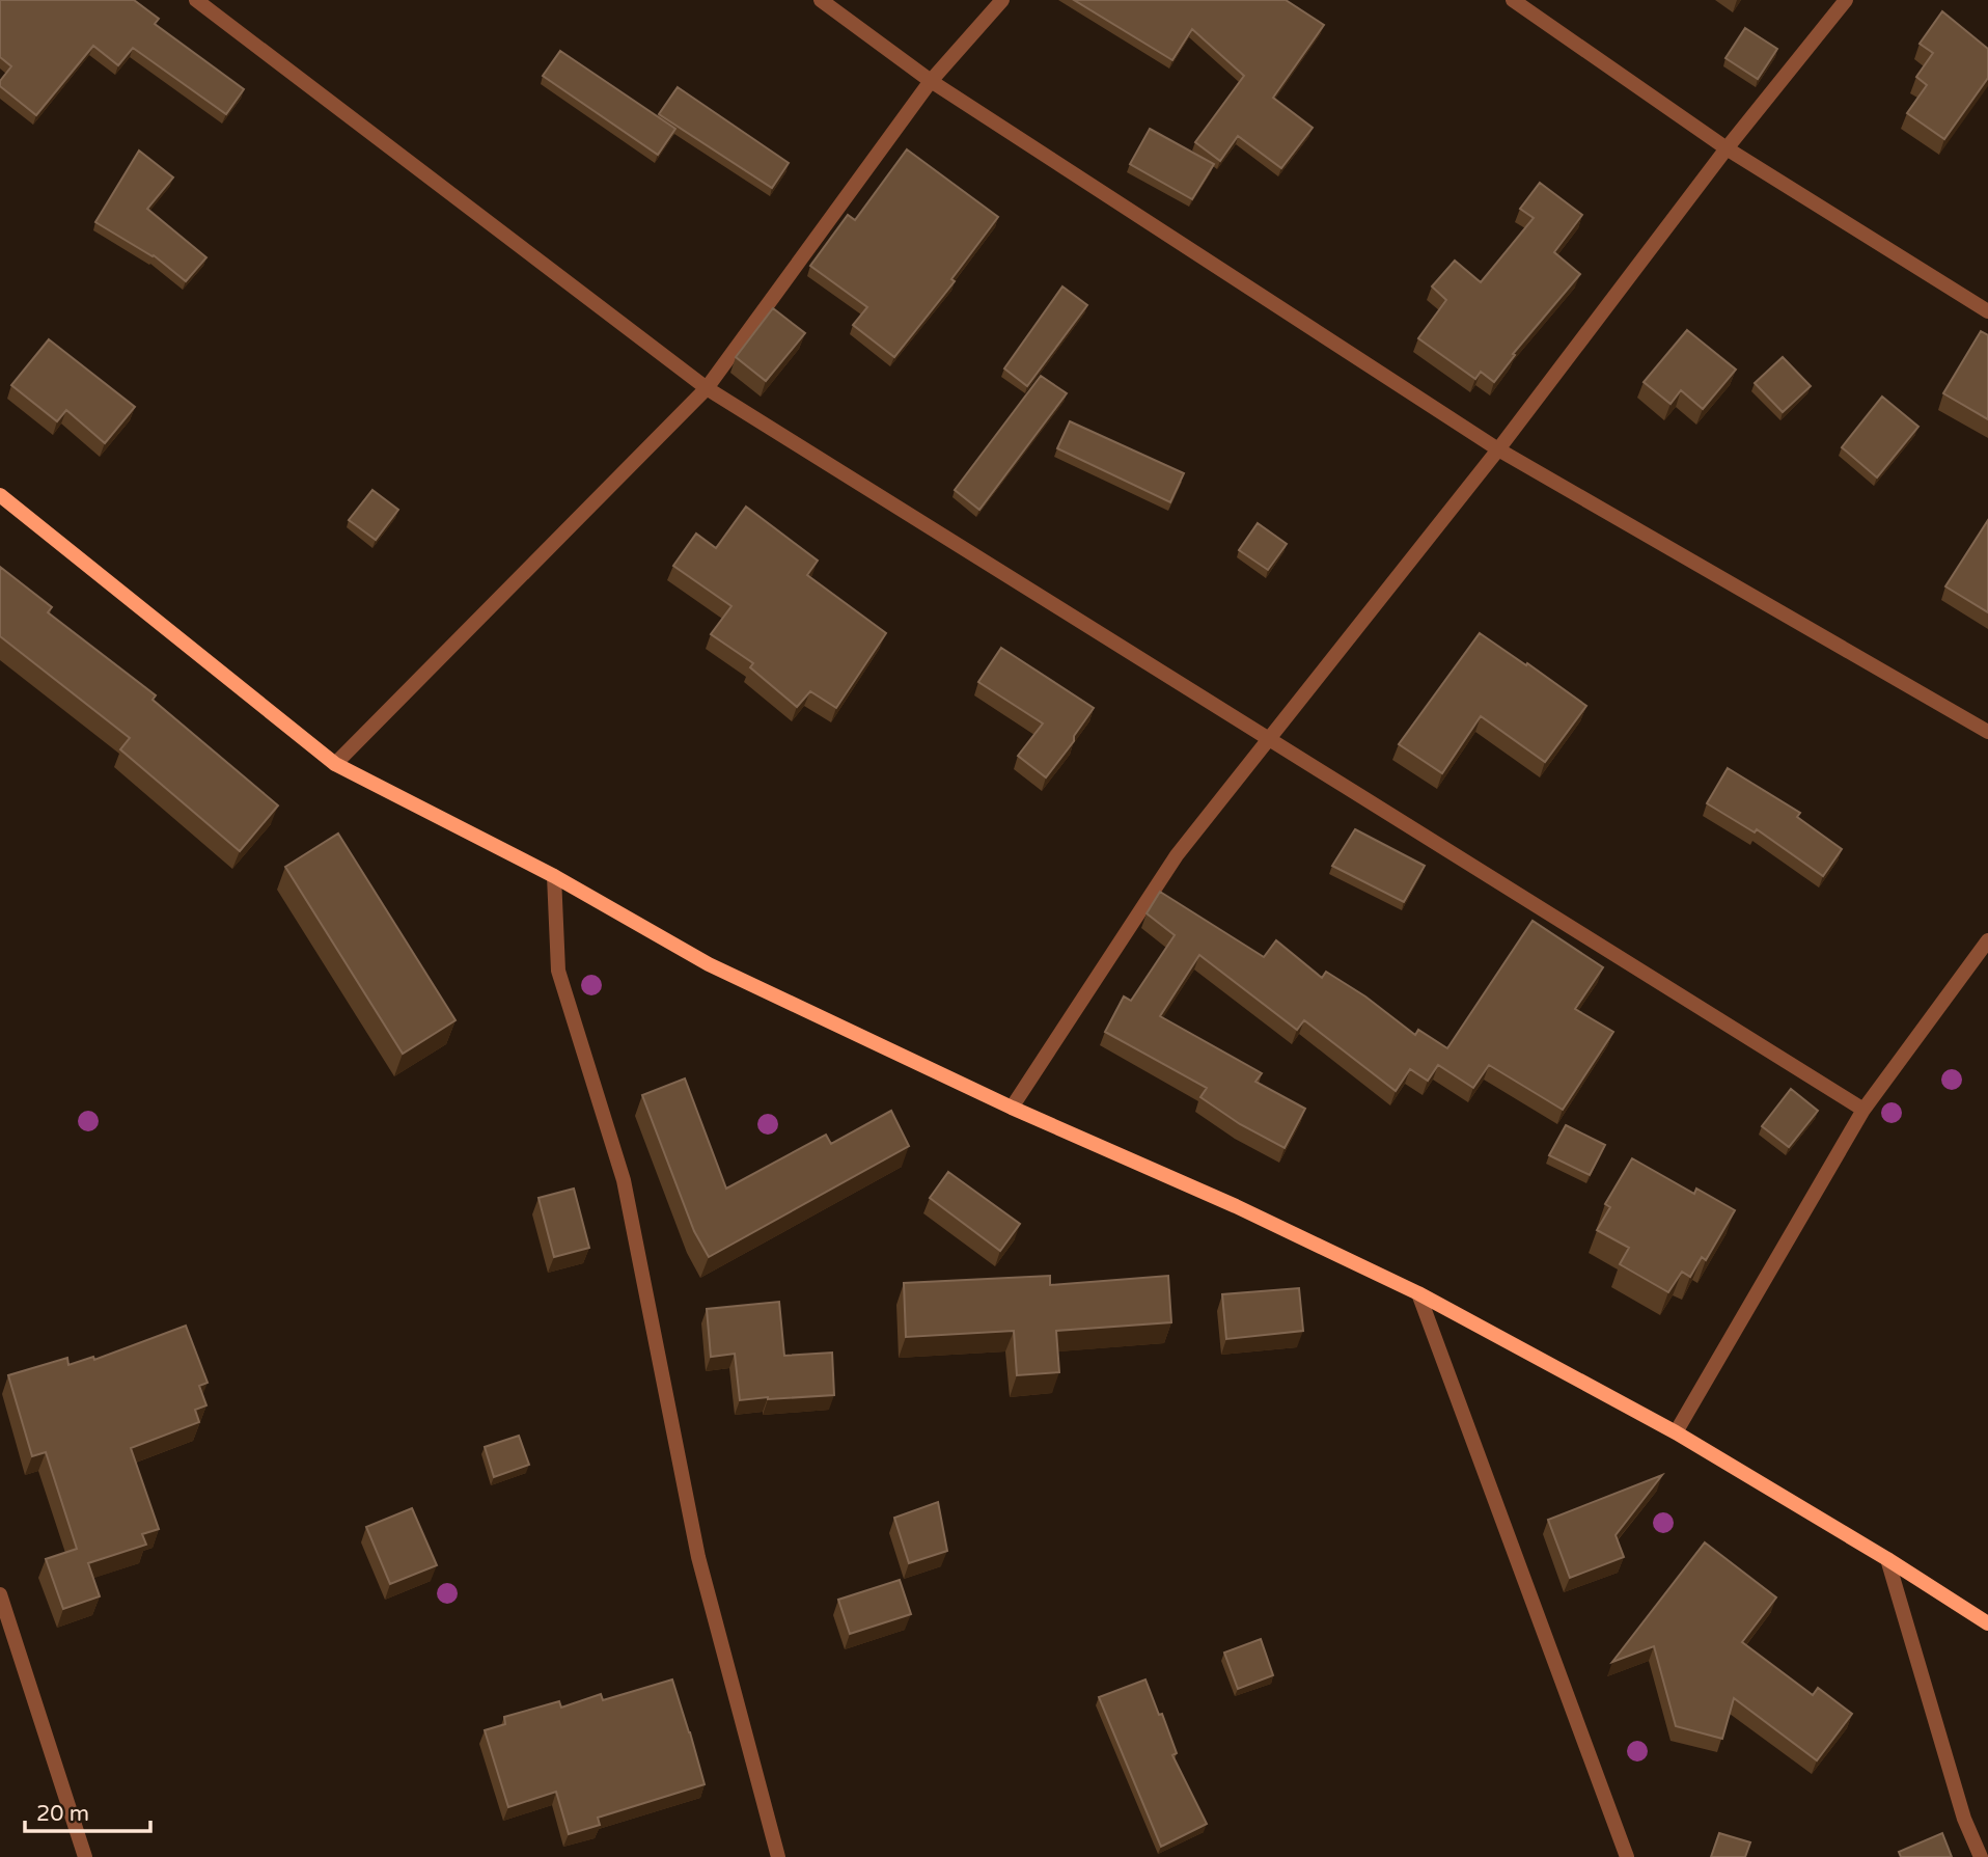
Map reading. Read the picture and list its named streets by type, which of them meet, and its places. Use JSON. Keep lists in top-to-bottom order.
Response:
{
  "scale_bar": "20 m"
}
